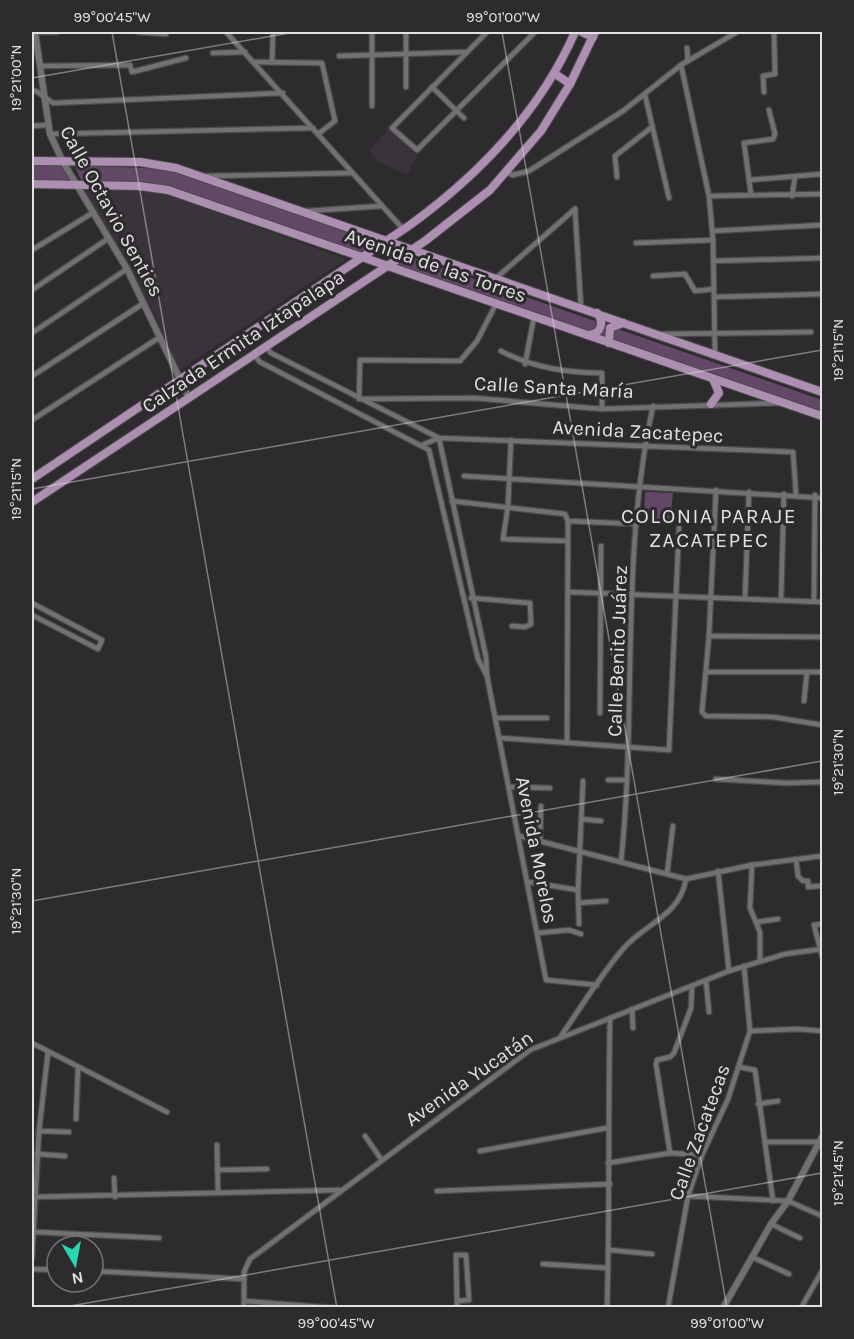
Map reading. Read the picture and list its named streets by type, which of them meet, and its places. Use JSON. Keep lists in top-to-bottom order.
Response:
{
  "streets": {
    "main road": ["Avenida de las Torres", "Calzada Ermita Iztapalapa"],
    "street": [
      "Calle Octavio Senties",
      "Calle Santa María",
      "Avenida Zacatepec",
      "Calle Benito Juárez",
      "Avenida Morelos",
      "Avenida Yucatán",
      "Calle Zacatecas"
    ]
  },
  "crossings": [
    ["Calle Octavio Senties", "Avenida de las Torres"],
    ["Calle Octavio Senties", "Calzada Ermita Iztapalapa"],
    ["Avenida de las Torres", "Calzada Ermita Iztapalapa"],
    ["Avenida de las Torres", "Calle Santa María"],
    ["Calzada Ermita Iztapalapa", "Avenida Zacatepec"],
    ["Calle Santa María", "Avenida Zacatepec"],
    ["Calle Santa María", "Calle Benito Juárez"],
    ["Avenida Zacatepec", "Calle Benito Juárez"],
    ["Avenida Zacatepec", "Avenida Morelos"],
    ["Avenida Yucatán", "Calle Zacatecas"]
  ],
  "districts": ["COLONIA PARAJE ZACATEPEC"],
  "north": "bottom",
  "coordinates": [
    "99°00'45\"W",
    "99°01'00\"W",
    "19°21'00\"N",
    "19°21'15\"N",
    "19°21'30\"N",
    "19°21'45\"N"
  ]
}
